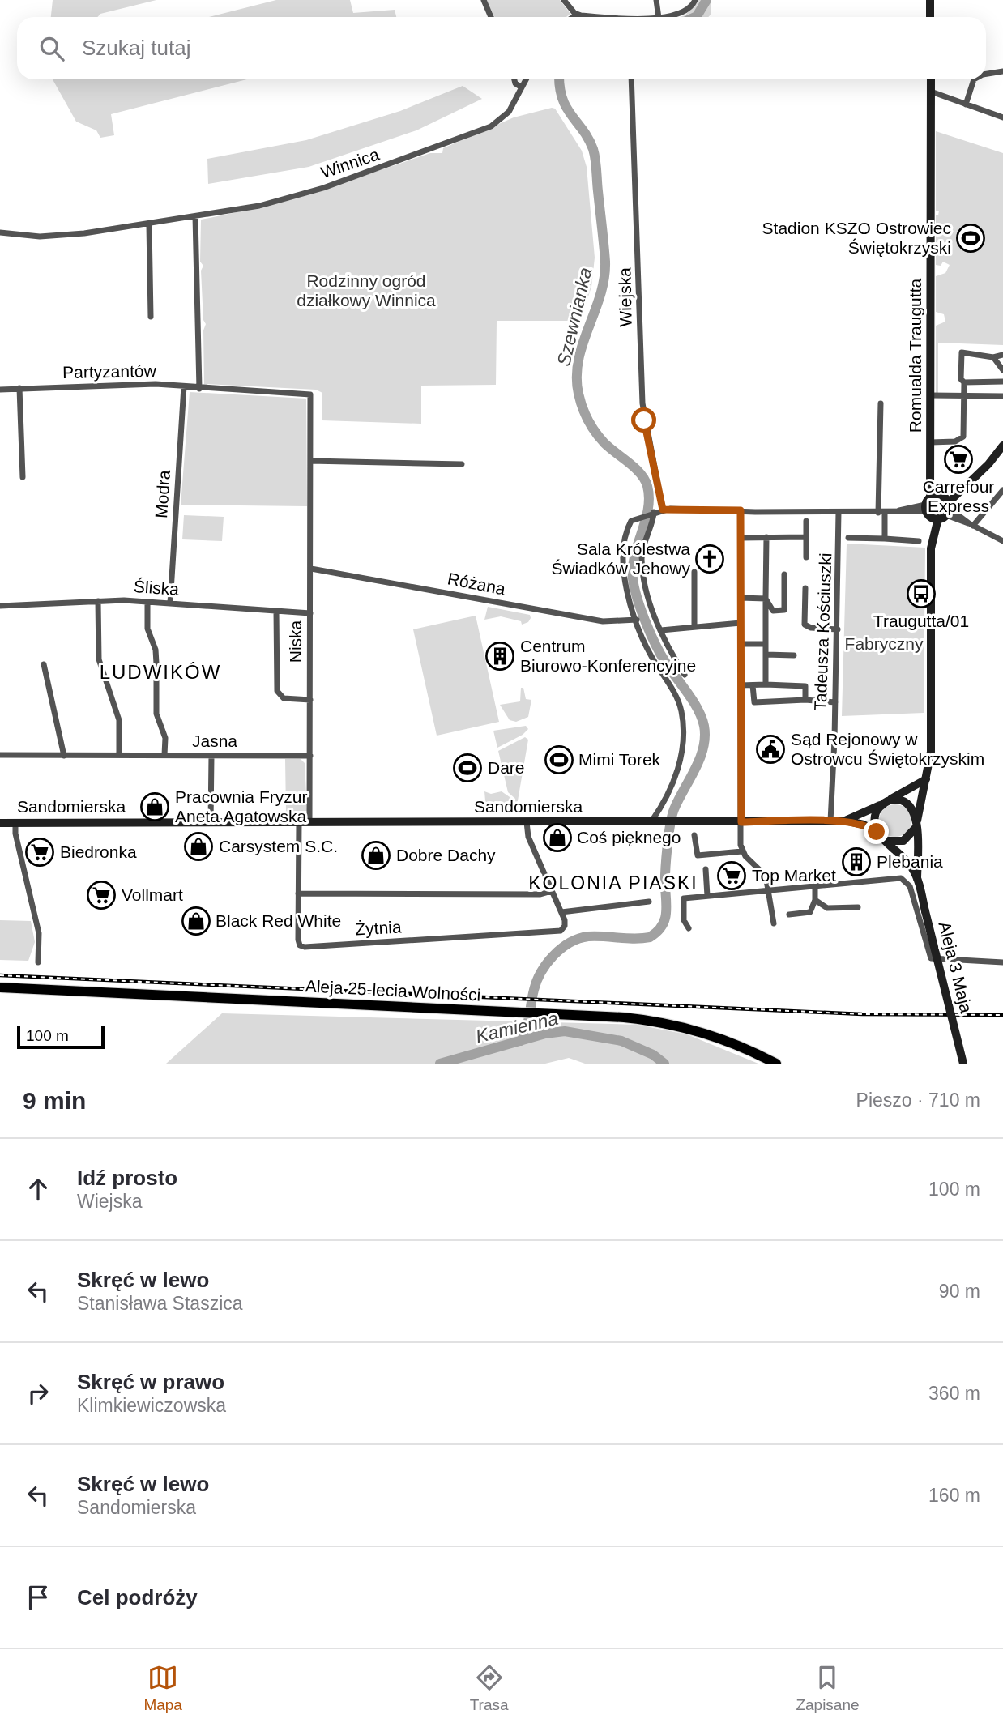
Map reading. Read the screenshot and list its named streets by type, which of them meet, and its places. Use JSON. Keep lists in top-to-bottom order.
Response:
{
  "streets": {
    "main road": [
      "Romualda Traugutta",
      "Sandomierska",
      "Aleja 3 Maja",
      "Aleja 25-lecia Wolności"
    ],
    "street": [
      "Winnica",
      "Wiejska",
      "Partyzantów",
      "Modra",
      "Różana",
      "Śliska",
      "Tadeusza Kościuszki",
      "Niska",
      "Jasna",
      "Żytnia"
    ]
  },
  "crossings": [
    ["Romualda Traugutta", "Sandomierska"],
    ["Romualda Traugutta", "Aleja 3 Maja"],
    ["Partyzantów", "Modra"],
    ["Partyzantów", "Niska"],
    ["Modra", "Śliska"],
    ["Różana", "Niska"],
    ["Śliska", "Niska"],
    ["Tadeusza Kościuszki", "Sandomierska"],
    ["Niska", "Jasna"],
    ["Niska", "Sandomierska"],
    ["Sandomierska", "Żytnia"],
    ["Sandomierska", "Aleja 3 Maja"]
  ],
  "districts": ["LUDWIKÓW", "KOLONIA PIASKI"],
  "water": ["Szewnianka", "Kamienna"],
  "parks": ["Rodzinny ogród działkowy Winnica", "Fabryczny"],
  "places": {
    "sports": ["Stadion KSZO Ostrowiec Świętokrzyski", "Mimi Torek", "Dare"],
    "supermarket": [
      "Carrefour Express",
      "Biedronka",
      "Top Market",
      "Vollmart"
    ],
    "church": ["Sala Królestwa Świadków Jehowy"],
    "bus stop": ["Traugutta/01"],
    "building": ["Centrum Biurowo-Konferencyjne", "Plebania"],
    "public building": ["Sąd Rejonowy w Ostrowcu Świętokrzyskim"],
    "shop": [
      "Pracownia Fryzur Aneta Agatowska",
      "Coś pięknego",
      "Carsystem S.C.",
      "Dobre Dachy",
      "Black Red White"
    ]
  },
  "scale_bar": "100 m",
  "page": {
    "search": "Szukaj tutaj",
    "scale": "100 m",
    "heading": ["9 min", "Pieszo · 710 m"],
    "list": [
      ["Idź prosto", "Wiejska", "100 m"],
      ["Skręć w lewo", "Stanisława Staszica", "90 m"],
      ["Skręć w prawo", "Klimkiewiczowska", "360 m"],
      ["Skręć w lewo", "Sandomierska", "160 m"],
      "Cel podróży"
    ],
    "nav": ["Mapa", "Trasa", "Zapisane"]
  }
}
